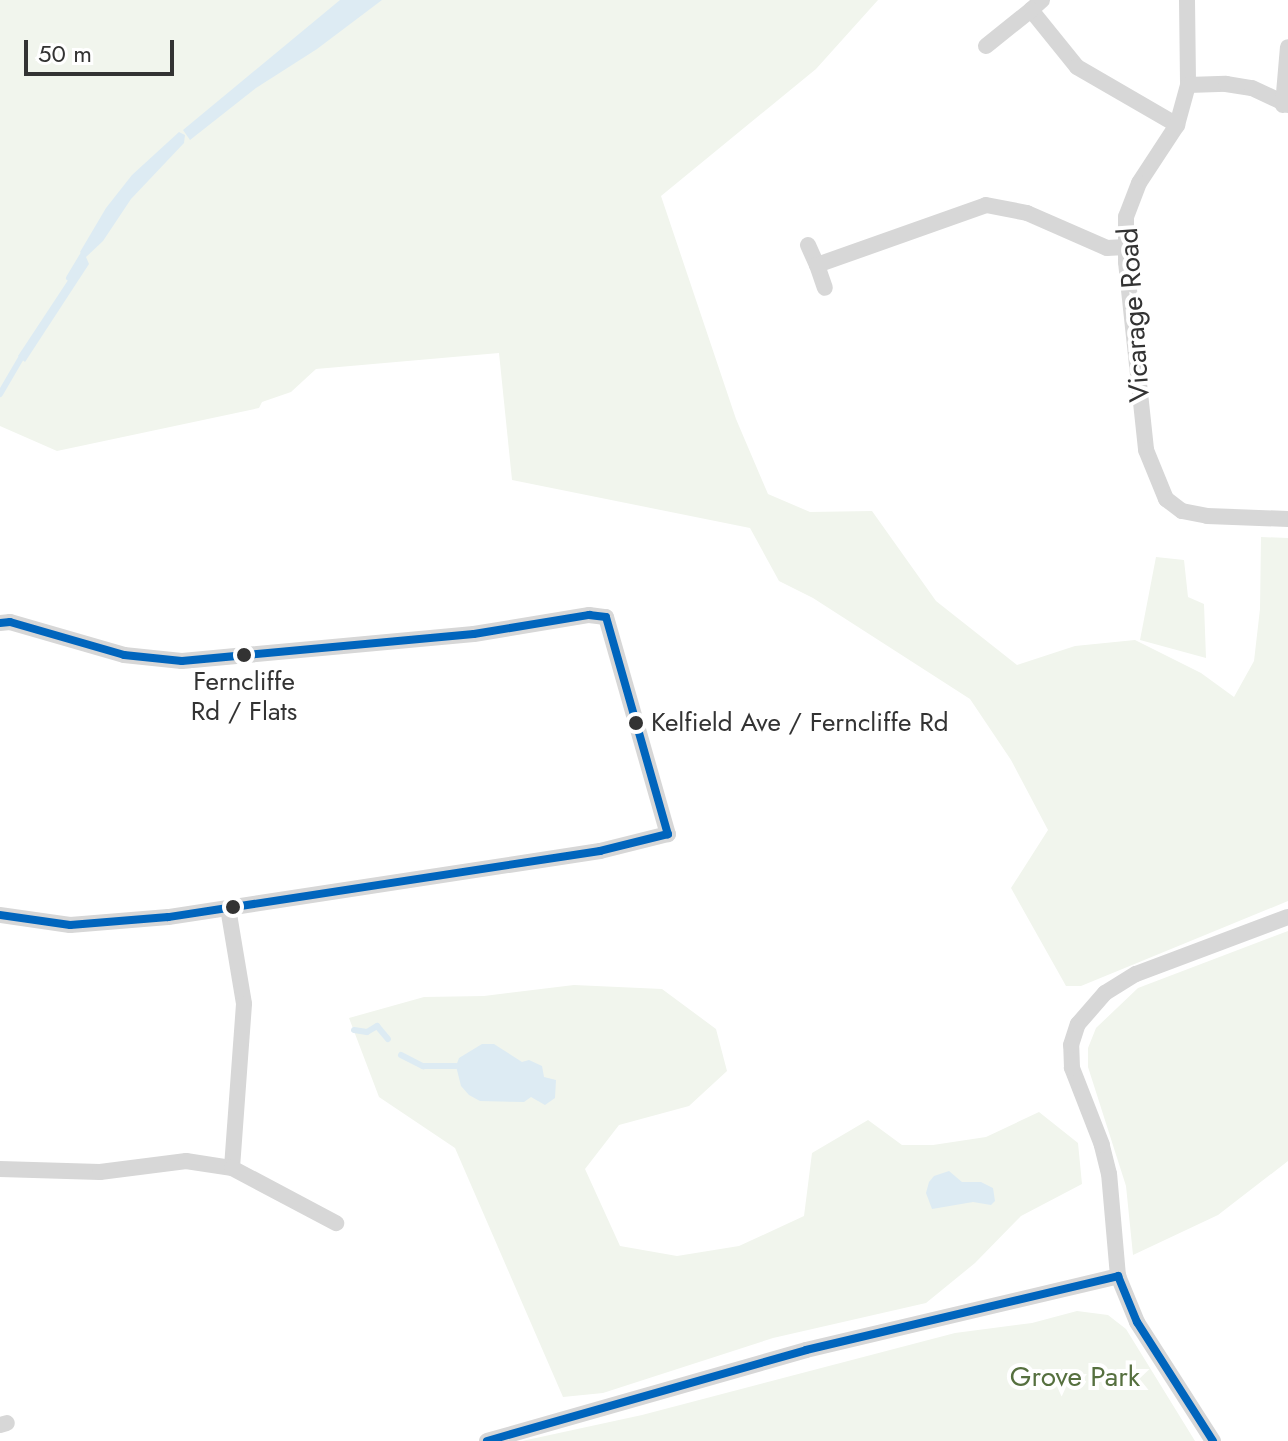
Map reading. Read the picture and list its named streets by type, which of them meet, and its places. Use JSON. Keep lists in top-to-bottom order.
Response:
{
  "streets": {
    "street": ["Vicarage Road"]
  },
  "parks": ["Grove Park"],
  "places": ["Ferncliffe Rd / Flats", "Kelfield Ave / Ferncliffe Rd"],
  "scale_bar": "50 m"
}
